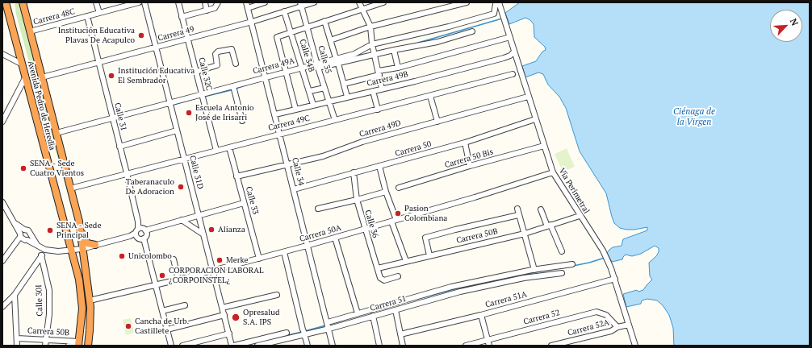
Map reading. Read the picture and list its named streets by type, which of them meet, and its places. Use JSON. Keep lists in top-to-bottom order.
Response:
{
  "streets": {
    "highway": ["Avenida Pedro de Heredia"],
    "street": [
      "Carrera 48C",
      "Carrera 49",
      "Calle 34B",
      "Calle 35",
      "Carrera 49A",
      "Calle 32C",
      "Carrera 49B",
      "Calle 31",
      "Carrera 49C",
      "Carrera 49D",
      "Carrera 50",
      "Carrera 50 Bis",
      "Calle 34",
      "Calle 31D",
      "Vía Perimetral",
      "Calle 33",
      "Calle 36",
      "Carrera 50A",
      "Carrera 50B",
      "Carrera 51A",
      "Calle 30I",
      "Carrera 51",
      "Carrera 52",
      "Carrera 52A"
    ]
  },
  "crossings": [
    ["Carrera 48C", "Avenida Pedro de Heredia"],
    ["Carrera 48C", "Calle 31"],
    ["Carrera 49", "Calle 34B"],
    ["Carrera 49", "Calle 35"],
    ["Carrera 49", "Calle 32C"],
    ["Carrera 49", "Avenida Pedro de Heredia"],
    ["Carrera 49", "Calle 31"],
    ["Carrera 49", "Calle 34"],
    ["Carrera 49", "Calle 31D"],
    ["Calle 34B", "Carrera 49A"],
    ["Calle 34B", "Carrera 49B"],
    ["Calle 35", "Carrera 49A"],
    ["Calle 35", "Carrera 49B"],
    ["Calle 35", "Carrera 49C"],
    ["Carrera 49A", "Calle 32C"],
    ["Carrera 49A", "Avenida Pedro de Heredia"],
    ["Carrera 49A", "Calle 31"],
    ["Carrera 49A", "Calle 34"],
    ["Carrera 49A", "Calle 31D"],
    ["Carrera 49A", "Vía Perimetral"],
    ["Calle 32C", "Carrera 49C"],
    ["Carrera 49B", "Calle 34"],
    ["Carrera 49B", "Vía Perimetral"],
    ["Avenida Pedro de Heredia", "Carrera 49C"],
    ["Avenida Pedro de Heredia", "Carrera 50A"],
    ["Avenida Pedro de Heredia", "Carrera 50B"],
    ["Calle 31", "Carrera 49C"],
    ["Calle 31", "Carrera 50A"],
    ["Carrera 49C", "Calle 34"],
    ["Carrera 49C", "Calle 31D"],
    ["Carrera 49C", "Calle 33"],
    ["Carrera 49D", "Calle 34"],
    ["Carrera 49D", "Vía Perimetral"],
    ["Carrera 49D", "Calle 33"],
    ["Carrera 50", "Calle 34"],
    ["Carrera 50", "Vía Perimetral"],
    ["Carrera 50", "Calle 36"],
    ["Carrera 50 Bis", "Vía Perimetral"],
    ["Calle 34", "Carrera 50A"],
    ["Calle 34", "Carrera 51"],
    ["Calle 31D", "Carrera 50A"],
    ["Calle 31D", "Carrera 51"],
    ["Vía Perimetral", "Carrera 50A"],
    ["Vía Perimetral", "Carrera 50B"],
    ["Vía Perimetral", "Carrera 51A"],
    ["Vía Perimetral", "Carrera 52A"],
    ["Calle 33", "Carrera 50A"],
    ["Calle 36", "Carrera 50A"],
    ["Calle 36", "Carrera 50B"],
    ["Carrera 50B", "Calle 30I"],
    ["Carrera 52", "Carrera 52A"]
  ],
  "water": ["Ciénaga de la Virgen"],
  "places": [
    "Institución Educativa Plavas De Acapulco",
    "Institución Educativa El Sembrador",
    "Escuela Antonio José de Irisarri",
    "SENA - Sede Cuatro Vientos",
    "Taberanaculo De Adoracion",
    "Pasion Colombiana",
    "Alianza",
    "SENA - Sede Principal",
    "Unicolombo",
    "Merke",
    "CORPORACION LABORAL ¿CORPOINSTEL¿",
    "Opresalud S.A. IPS",
    "Cancha de Urb. Castillete"
  ],
  "north": "top right"
}
